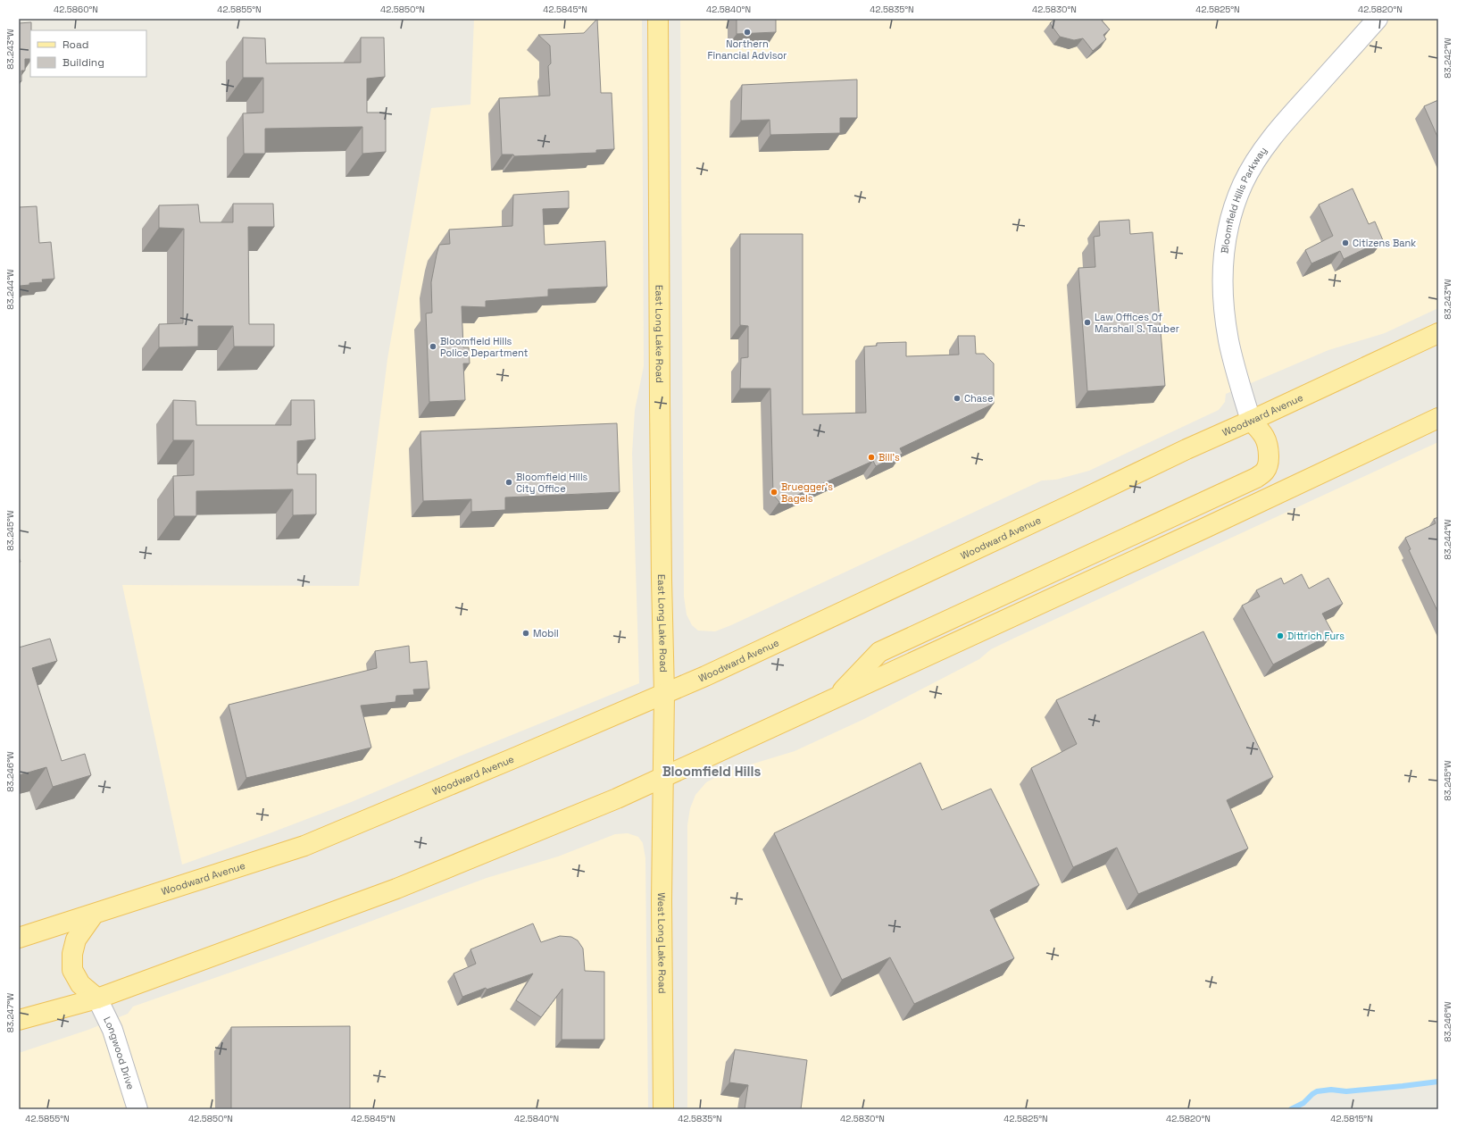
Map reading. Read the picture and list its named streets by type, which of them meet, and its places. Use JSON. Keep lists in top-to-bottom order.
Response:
{
  "streets": {
    "main road": ["East Long Lake Road", "Woodward Avenue", "West Long Lake Road"],
    "street": ["Bloomfield Hills Parkway", "Longwood Drive"]
  },
  "crossings": [
    ["Bloomfield Hills Parkway", "Woodward Avenue"],
    ["East Long Lake Road", "Woodward Avenue"],
    ["East Long Lake Road", "West Long Lake Road"]
  ],
  "districts": ["Bloomfield Hills"],
  "places": [
    "Northern Financial Advisor",
    "Citizens Bank",
    "Law Offices Of Marshall S. Tauber",
    "Bloomfield Hills Police Department",
    "Chase",
    "Bill's",
    "Bloomfield Hills City Office",
    "Bruegger's Bagels",
    "Mobil",
    "Dittrich Furs"
  ],
  "legend": ["Road", "Building"],
  "coordinates": [
    "42.5860°N",
    "42.5855°N",
    "42.5850°N",
    "42.5845°N",
    "42.5840°N",
    "42.5835°N",
    "42.5830°N",
    "42.5825°N",
    "42.5820°N",
    "83.243°W",
    "83.242°W",
    "83.244°W",
    "83.245°W",
    "83.246°W",
    "83.247°W",
    "42.5815°N"
  ]
}
